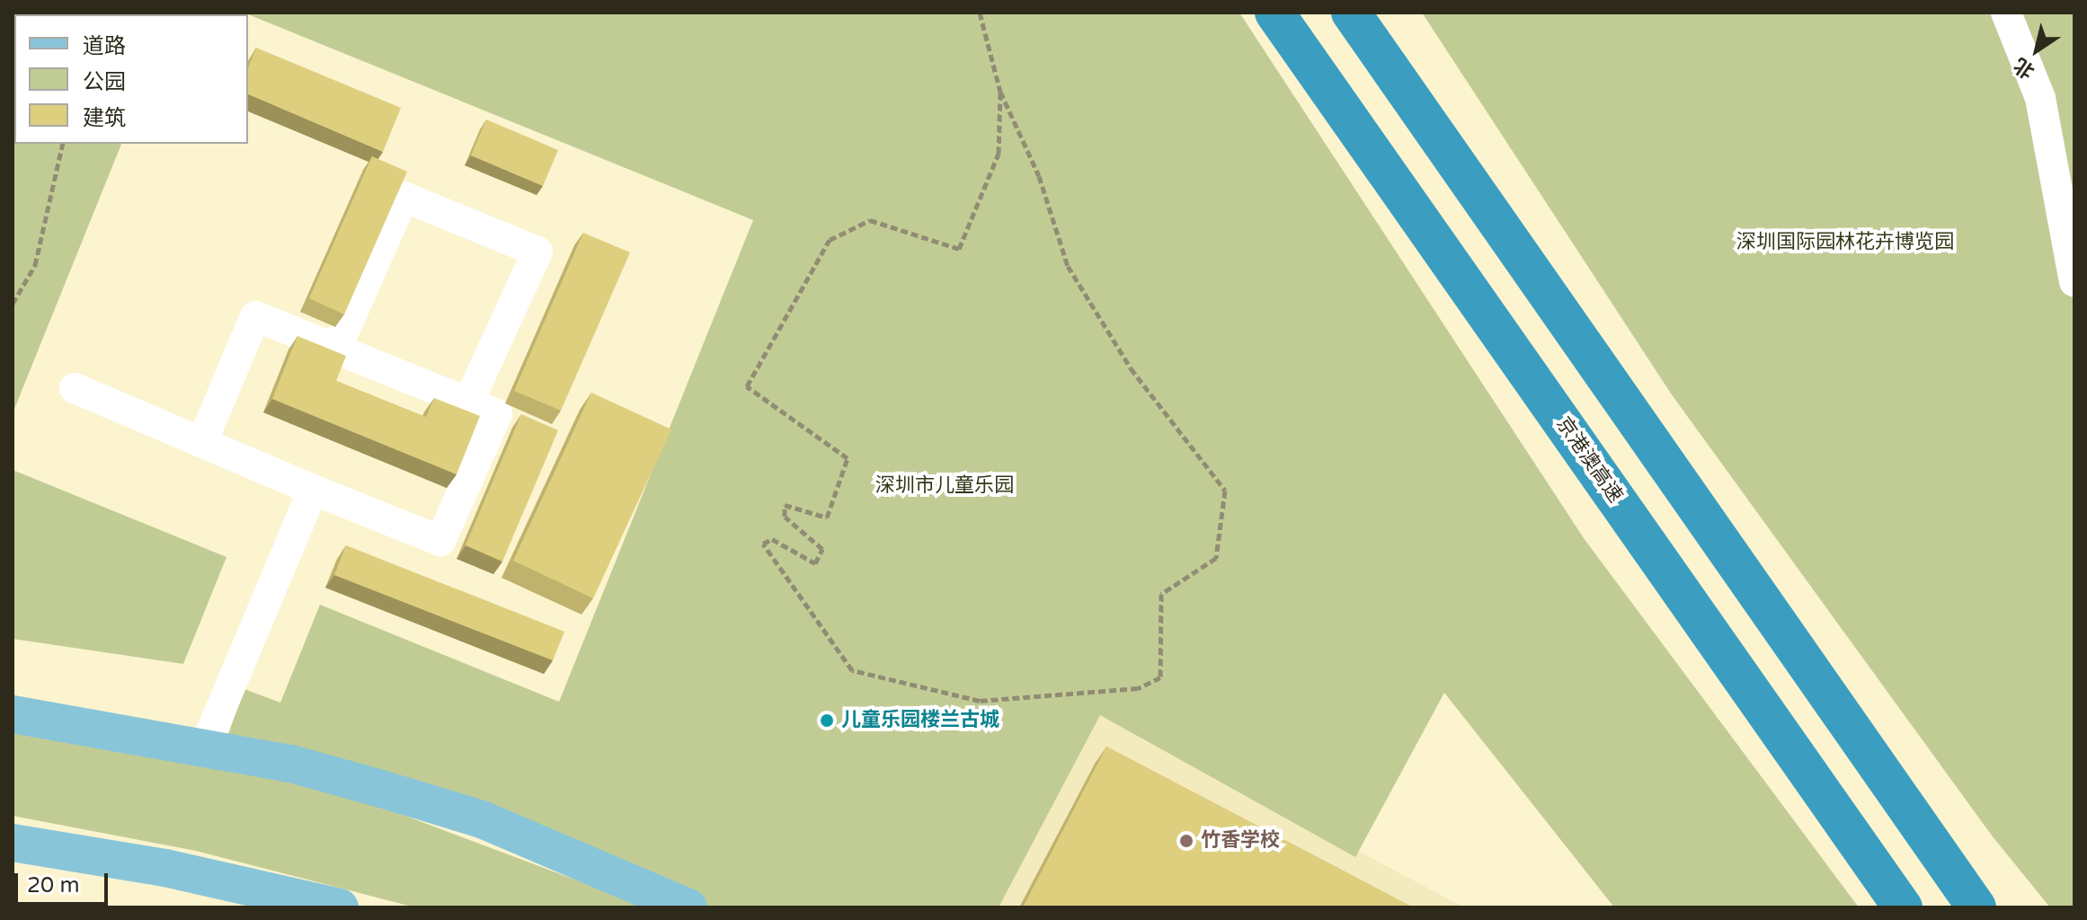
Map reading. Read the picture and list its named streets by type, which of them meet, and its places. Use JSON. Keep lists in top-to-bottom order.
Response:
{
  "streets": {
    "highway": ["京港澳高速"]
  },
  "parks": ["深圳国际园林花卉博览园", "深圳市儿童乐园"],
  "places": ["儿童乐园楼兰古城", "竹香学校"],
  "legend": ["道路", "公园", "建筑"],
  "scale_bar": "20 m",
  "north": "bottom left"
}
